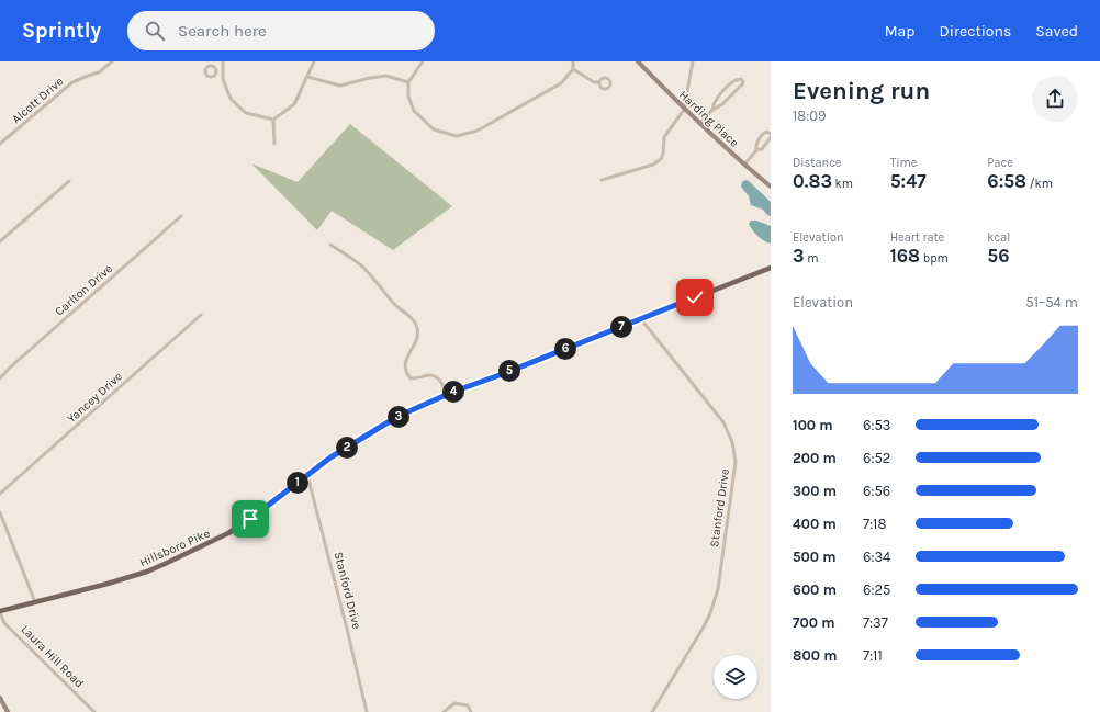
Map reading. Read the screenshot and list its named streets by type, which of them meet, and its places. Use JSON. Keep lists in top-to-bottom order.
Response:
{
  "streets": {
    "main road": ["Harding Place", "Hillsboro Pike"],
    "street": [
      "Alcott Drive",
      "Carlton Drive",
      "Yancey Drive",
      "Stanford Drive",
      "Laura Hill Road"
    ]
  },
  "crossings": [
    ["Stanford Drive", "Hillsboro Pike"],
    ["Hillsboro Pike", "Laura Hill Road"]
  ],
  "page": {
    "header": "Sprintly",
    "search": "Search here",
    "nav": ["Map", "Directions", "Saved"],
    "heading": ["Evening run", "18:09"],
    "stats": [
      ["Distance", "0.83 km"],
      ["Time", "5:47"],
      ["Pace", "6:58 /km"],
      ["Elevation", "3 m"],
      ["Heart rate", "168 bpm"],
      ["kcal", "56"]
    ],
    "chart": ["Elevation", "51–54 m"],
    "pins": [
      "7",
      "6",
      "5",
      "4",
      "3",
      "2",
      "1"
    ],
    "list": [
      {
        "name": "100 m",
        "note": "6:53"
      },
      {
        "name": "200 m",
        "note": "6:52"
      },
      {
        "name": "300 m",
        "note": "6:56"
      },
      {
        "name": "400 m",
        "note": "7:18"
      },
      {
        "name": "500 m",
        "note": "6:34"
      },
      {
        "name": "600 m",
        "note": "6:25"
      },
      {
        "name": "700 m",
        "note": "7:37"
      },
      {
        "name": "800 m",
        "note": "7:11"
      }
    ]
  }
}
